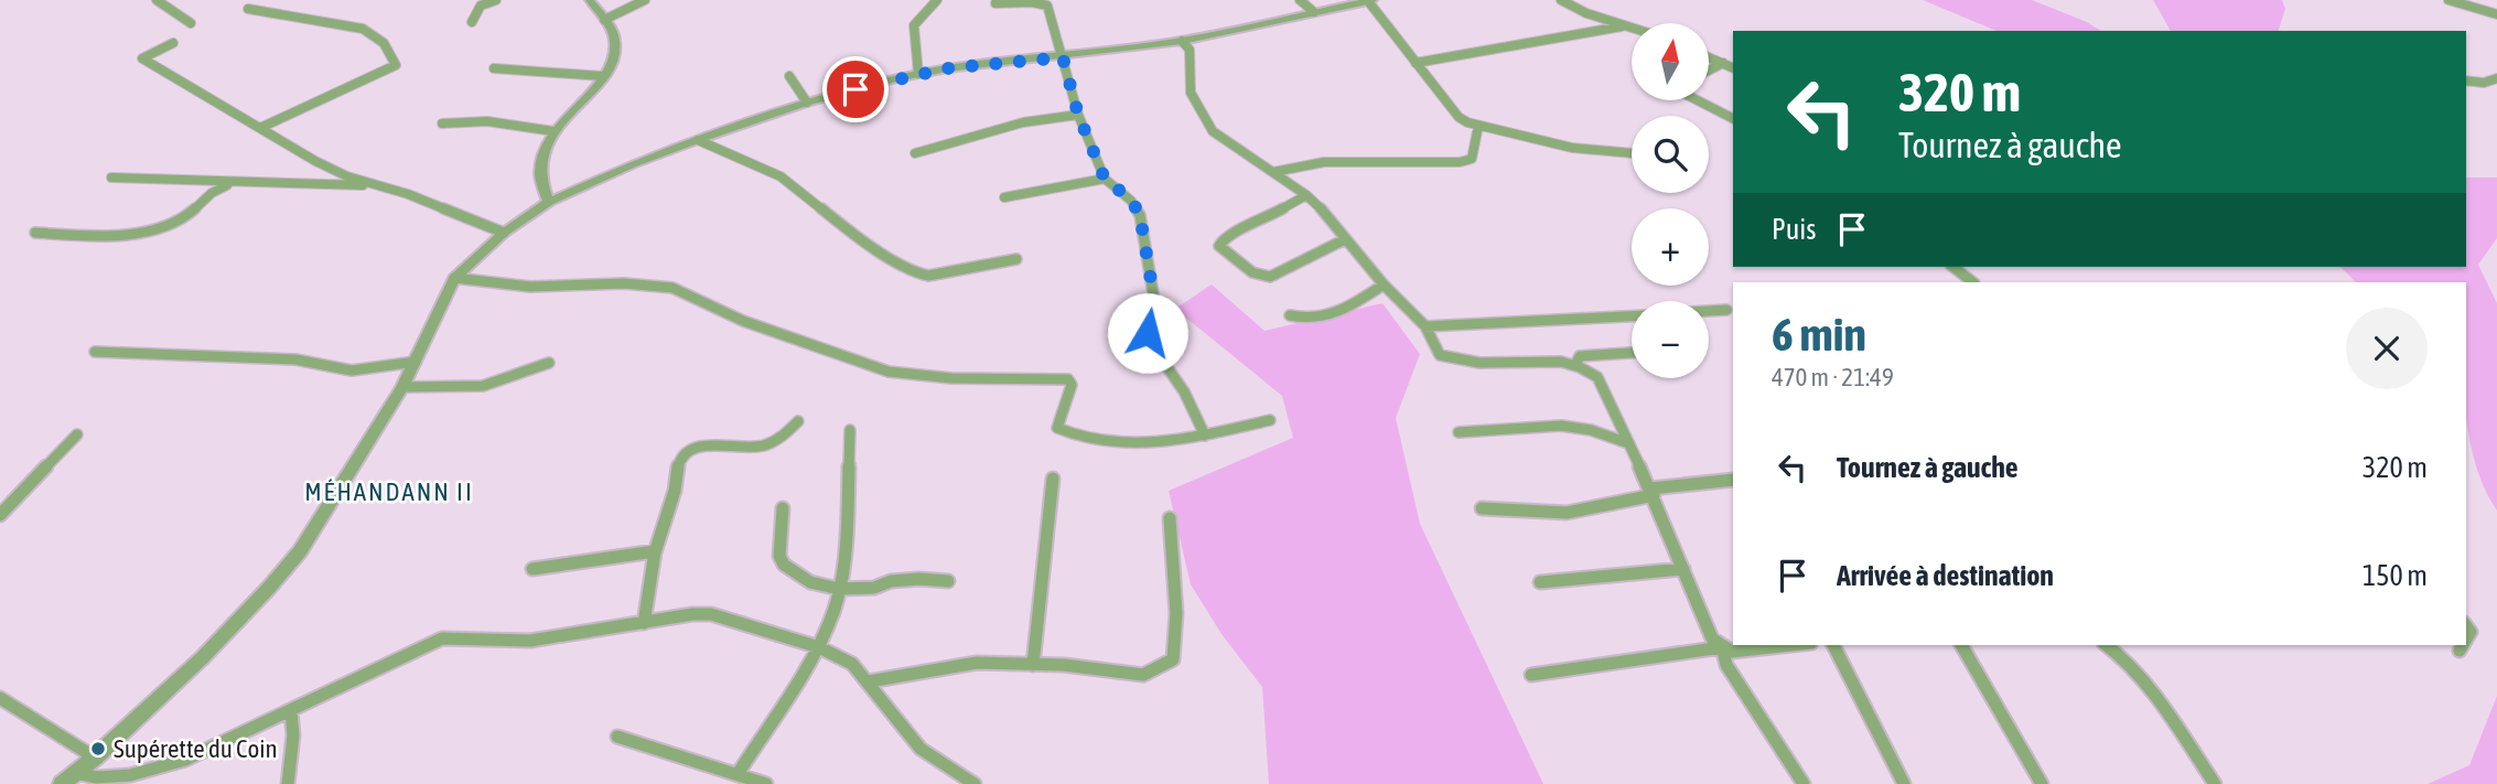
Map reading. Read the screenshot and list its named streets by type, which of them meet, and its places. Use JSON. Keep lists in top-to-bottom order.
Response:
{
  "districts": ["MÉHANDANN II"],
  "places": ["Supérette du Coin"],
  "north": "top",
  "page": {
    "map_buttons": ["+", "−"],
    "turn": ["320 m", "Tournez à gauche"],
    "then": "Puis",
    "heading": ["6 min", "470 m · 21:49"],
    "list": [
      {
        "name": "Tournez à gauche",
        "value": "320 m"
      },
      {
        "name": "Arrivée à destination",
        "value": "150 m"
      }
    ]
  }
}
